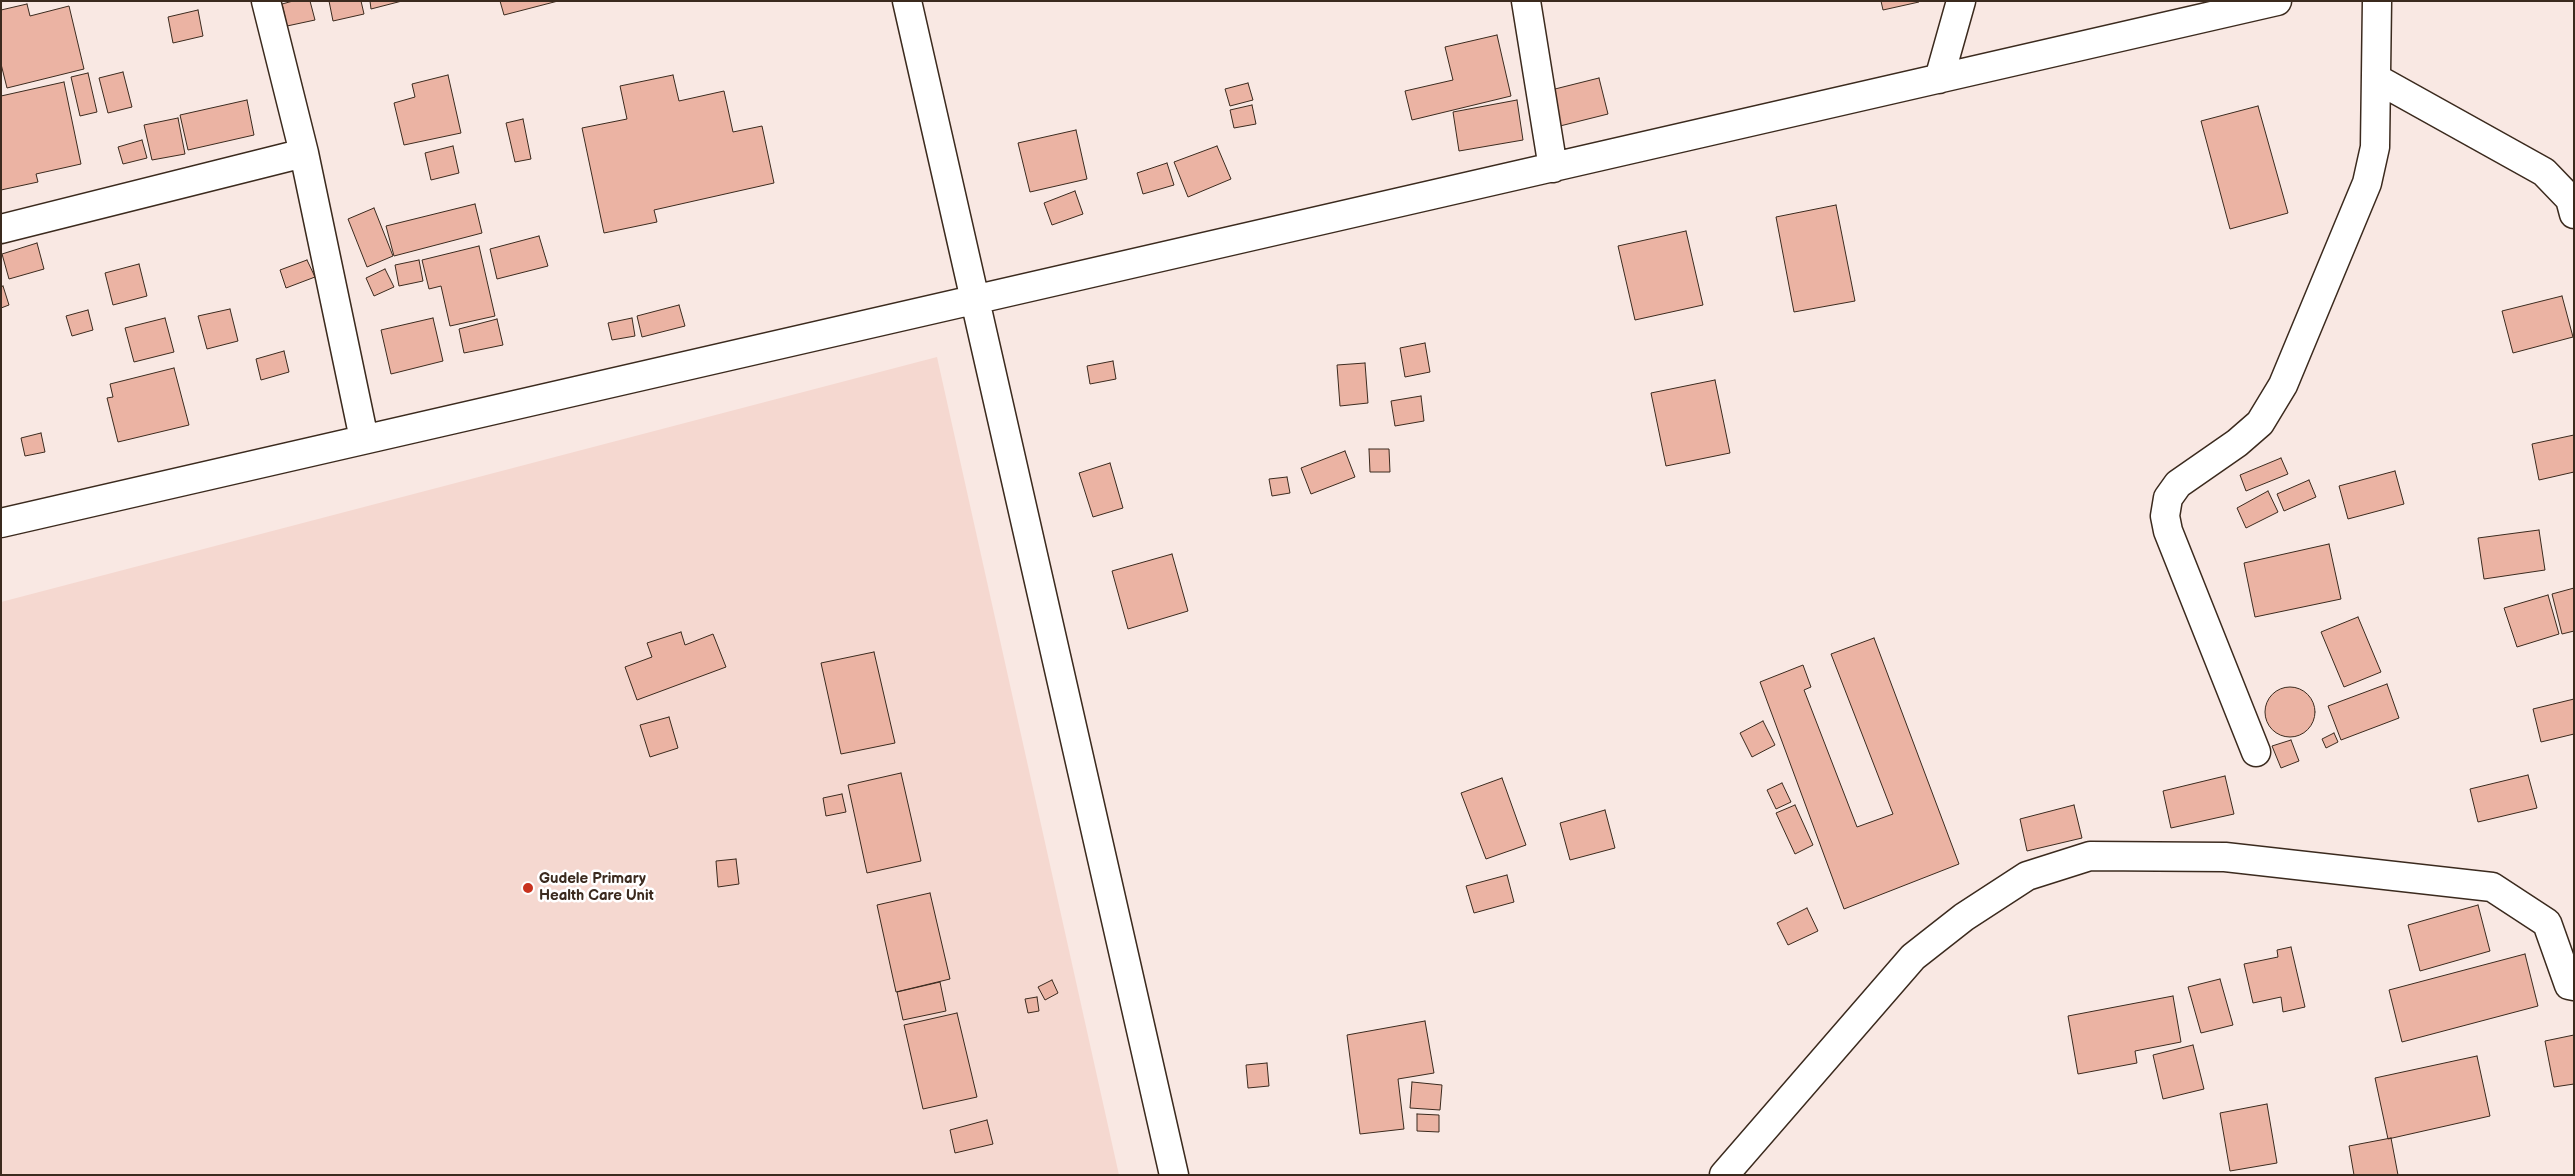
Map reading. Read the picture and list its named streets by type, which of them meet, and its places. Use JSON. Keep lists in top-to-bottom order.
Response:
{
  "places": ["Gudele Primary Health Care Unit"]
}
